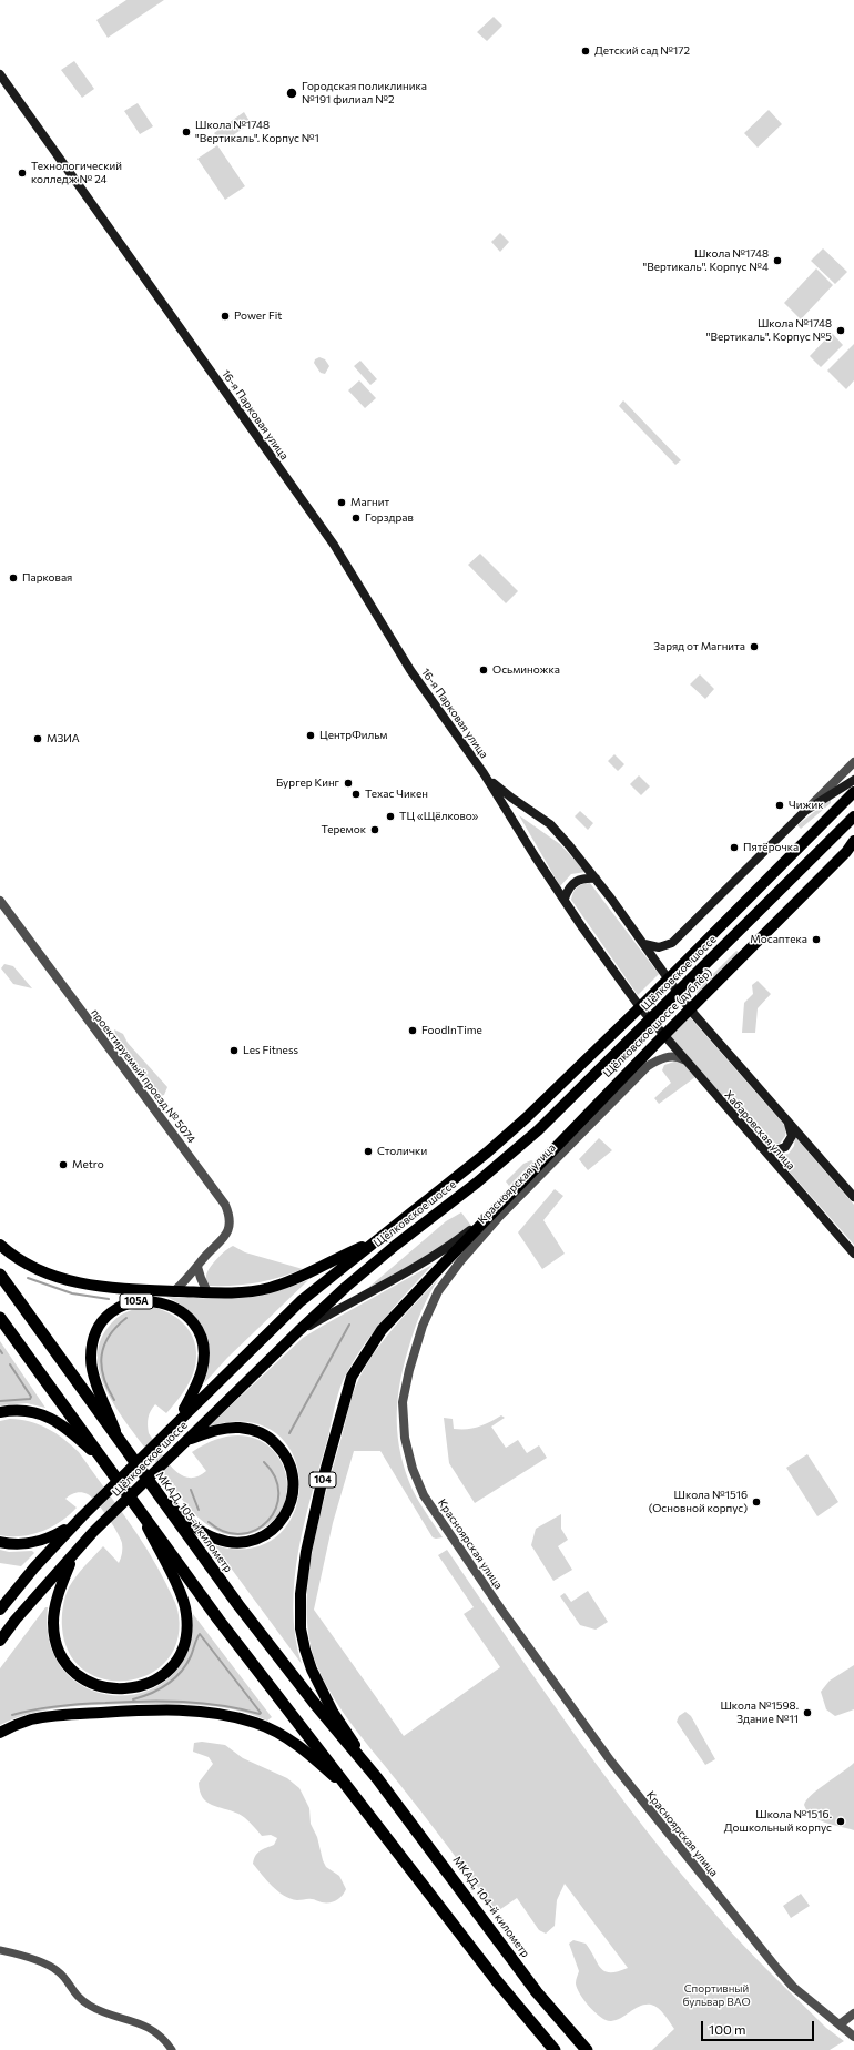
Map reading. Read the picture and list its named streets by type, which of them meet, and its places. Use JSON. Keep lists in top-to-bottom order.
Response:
{
  "streets": {
    "highway": ["МКАД, 105-й километр", "МКАД, 104-й километр"],
    "main road": [
      "16-я Парковая улица",
      "Щёлковское шоссе",
      "Щёлковское шоссе (дублёр)",
      "Хабаровская улица",
      "105A",
      "104"
    ],
    "street": ["проектируемый проезд № 5074", "Красноярская улица"]
  },
  "crossings": [
    ["16-я Парковая улица", "Щёлковское шоссе"],
    ["16-я Парковая улица", "Хабаровская улица"],
    ["Щёлковское шоссе", "Хабаровская улица"],
    ["Щёлковское шоссе", "105A"],
    ["Щёлковское шоссе (дублёр)", "Хабаровская улица"],
    ["Щёлковское шоссе (дублёр)", "104"],
    ["Хабаровская улица", "Красноярская улица"],
    ["105A", "МКАД, 105-й километр"],
    ["104", "МКАД, 105-й километр"],
    ["104", "МКАД, 104-й километр"],
    ["МКАД, 105-й километр", "МКАД, 104-й километр"]
  ],
  "parks": ["Спортивный бульвар ВАО"],
  "places": [
    "Детский сад №172",
    "Городская поликлиника №191 филиал №2",
    "Школа №1748 \"Вертикаль\". Корпус №1",
    "Технологический колледж № 24",
    "Школа №1748 \"Вертикаль\". Корпус №4",
    "Power Fit",
    "Школа №1748 \"Вертикаль\". Корпус №5",
    "Магнит",
    "Горздрав",
    "Парковая",
    "Заряд от Магнита",
    "Осьминожка",
    "ЦентрФильм",
    "МЗИА",
    "Бургер Кинг",
    "Техас Чикен",
    "Чижик",
    "ТЦ «Щёлково»",
    "Теремок",
    "Пятёрочка",
    "Мосаптека",
    "FoodInTime",
    "Les Fitness",
    "Столички",
    "Metro",
    "Школа №1516 (Основной корпус)",
    "Школа №1598. Здание №11",
    "Школа №1516. Дошкольный корпус"
  ],
  "scale_bar": "100 m"
}
